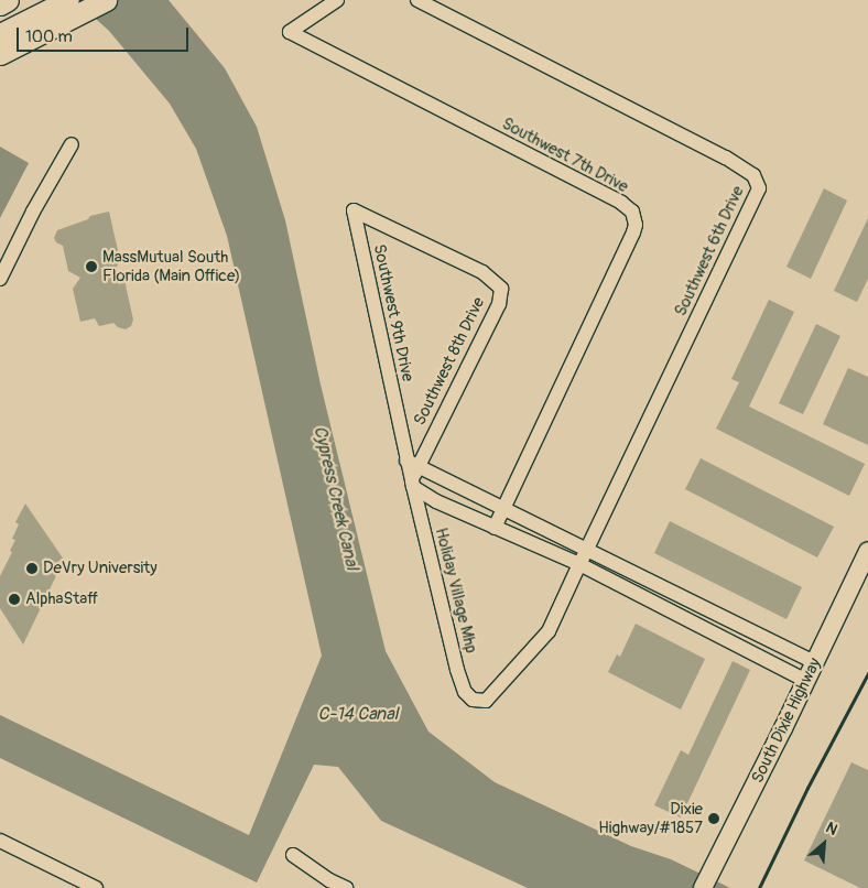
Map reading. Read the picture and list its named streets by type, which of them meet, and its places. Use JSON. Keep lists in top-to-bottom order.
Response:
{
  "streets": {
    "main road": ["South Dixie Highway"],
    "street": [
      "Southwest 7th Drive",
      "Southwest 6th Drive",
      "Southwest 9th Drive",
      "Southwest 8th Drive",
      "Holiday Village Mhp"
    ]
  },
  "crossings": [
    ["Southwest 7th Drive", "Holiday Village Mhp"],
    ["Southwest 6th Drive", "Holiday Village Mhp"],
    ["Southwest 9th Drive", "Southwest 8th Drive"],
    ["Southwest 9th Drive", "Holiday Village Mhp"],
    ["Holiday Village Mhp", "South Dixie Highway"]
  ],
  "water": ["Cypress Creek Canal", "C-14 Canal"],
  "places": [
    "MassMutual South Florida (Main Office)",
    "DeVry University",
    "AlphaStaff",
    "Dixie Highway/#1857"
  ],
  "scale_bar": "100 m",
  "north": "top right"
}
